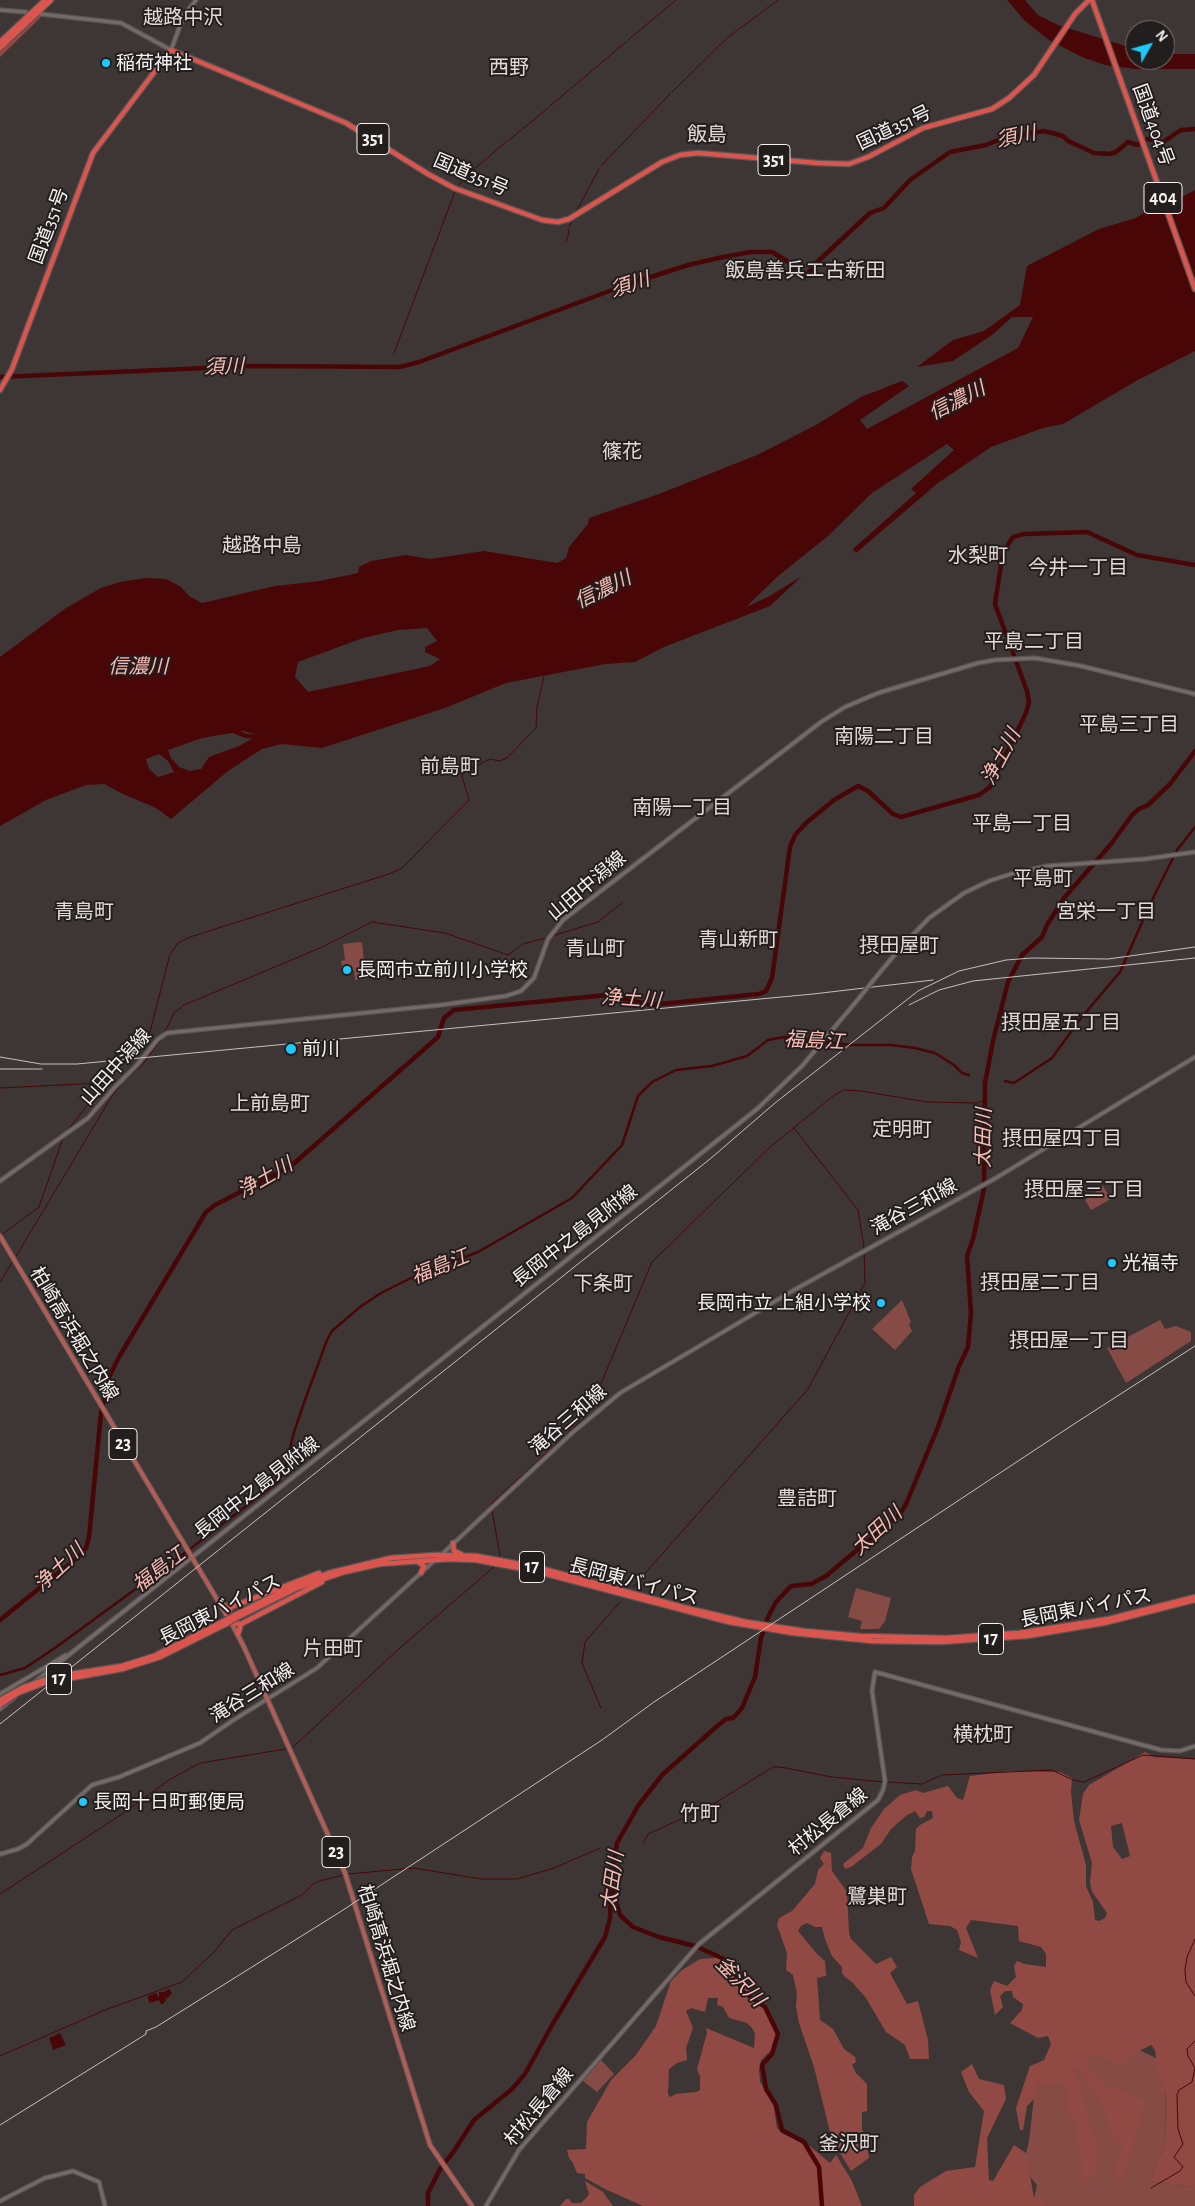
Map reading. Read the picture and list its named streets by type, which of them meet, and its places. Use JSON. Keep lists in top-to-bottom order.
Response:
{
  "streets": {
    "highway": [
      "国道404号",
      "国道351号",
      "351",
      "404",
      "17",
      "長岡東バイパス"
    ],
    "main road": [
      "山田中潟線",
      "滝谷三和線",
      "長岡中之島見附線",
      "柏崎高浜堀之内線",
      "23",
      "村松長倉線"
    ]
  },
  "crossings": [
    ["国道404号", "国道351号"],
    ["滝谷三和線", "柏崎高浜堀之内線"],
    ["滝谷三和線", "長岡東バイパス"],
    ["長岡中之島見附線", "柏崎高浜堀之内線"],
    ["柏崎高浜堀之内線", "長岡東バイパス"]
  ],
  "districts": [
    "越路中沢",
    "西野",
    "飯島",
    "飯島善兵エ古新田",
    "篠花",
    "越路中島",
    "水梨町",
    "今井一丁目",
    "平島二丁目",
    "平島三丁目",
    "南陽二丁目",
    "前島町",
    "南陽一丁目",
    "平島一丁目",
    "平島町",
    "青島町",
    "宮栄一丁目",
    "青山新町",
    "摂田屋町",
    "青山町",
    "摂田屋五丁目",
    "上前島町",
    "定明町",
    "摂田屋四丁目",
    "摂田屋三丁目",
    "摂田屋二丁目",
    "下条町",
    "摂田屋一丁目",
    "豊詰町",
    "片田町",
    "横枕町",
    "竹町",
    "鷺巣町",
    "釜沢町"
  ],
  "water": [
    "須川",
    "信濃川",
    "浄土川",
    "福島江",
    "太田川",
    "釜沢川"
  ],
  "places": [
    "稲荷神社",
    "長岡市立前川小学校",
    "前川",
    "光福寺",
    "長岡市立 上組小学校",
    "長岡十日町郵便局"
  ],
  "north": "top right"
}
